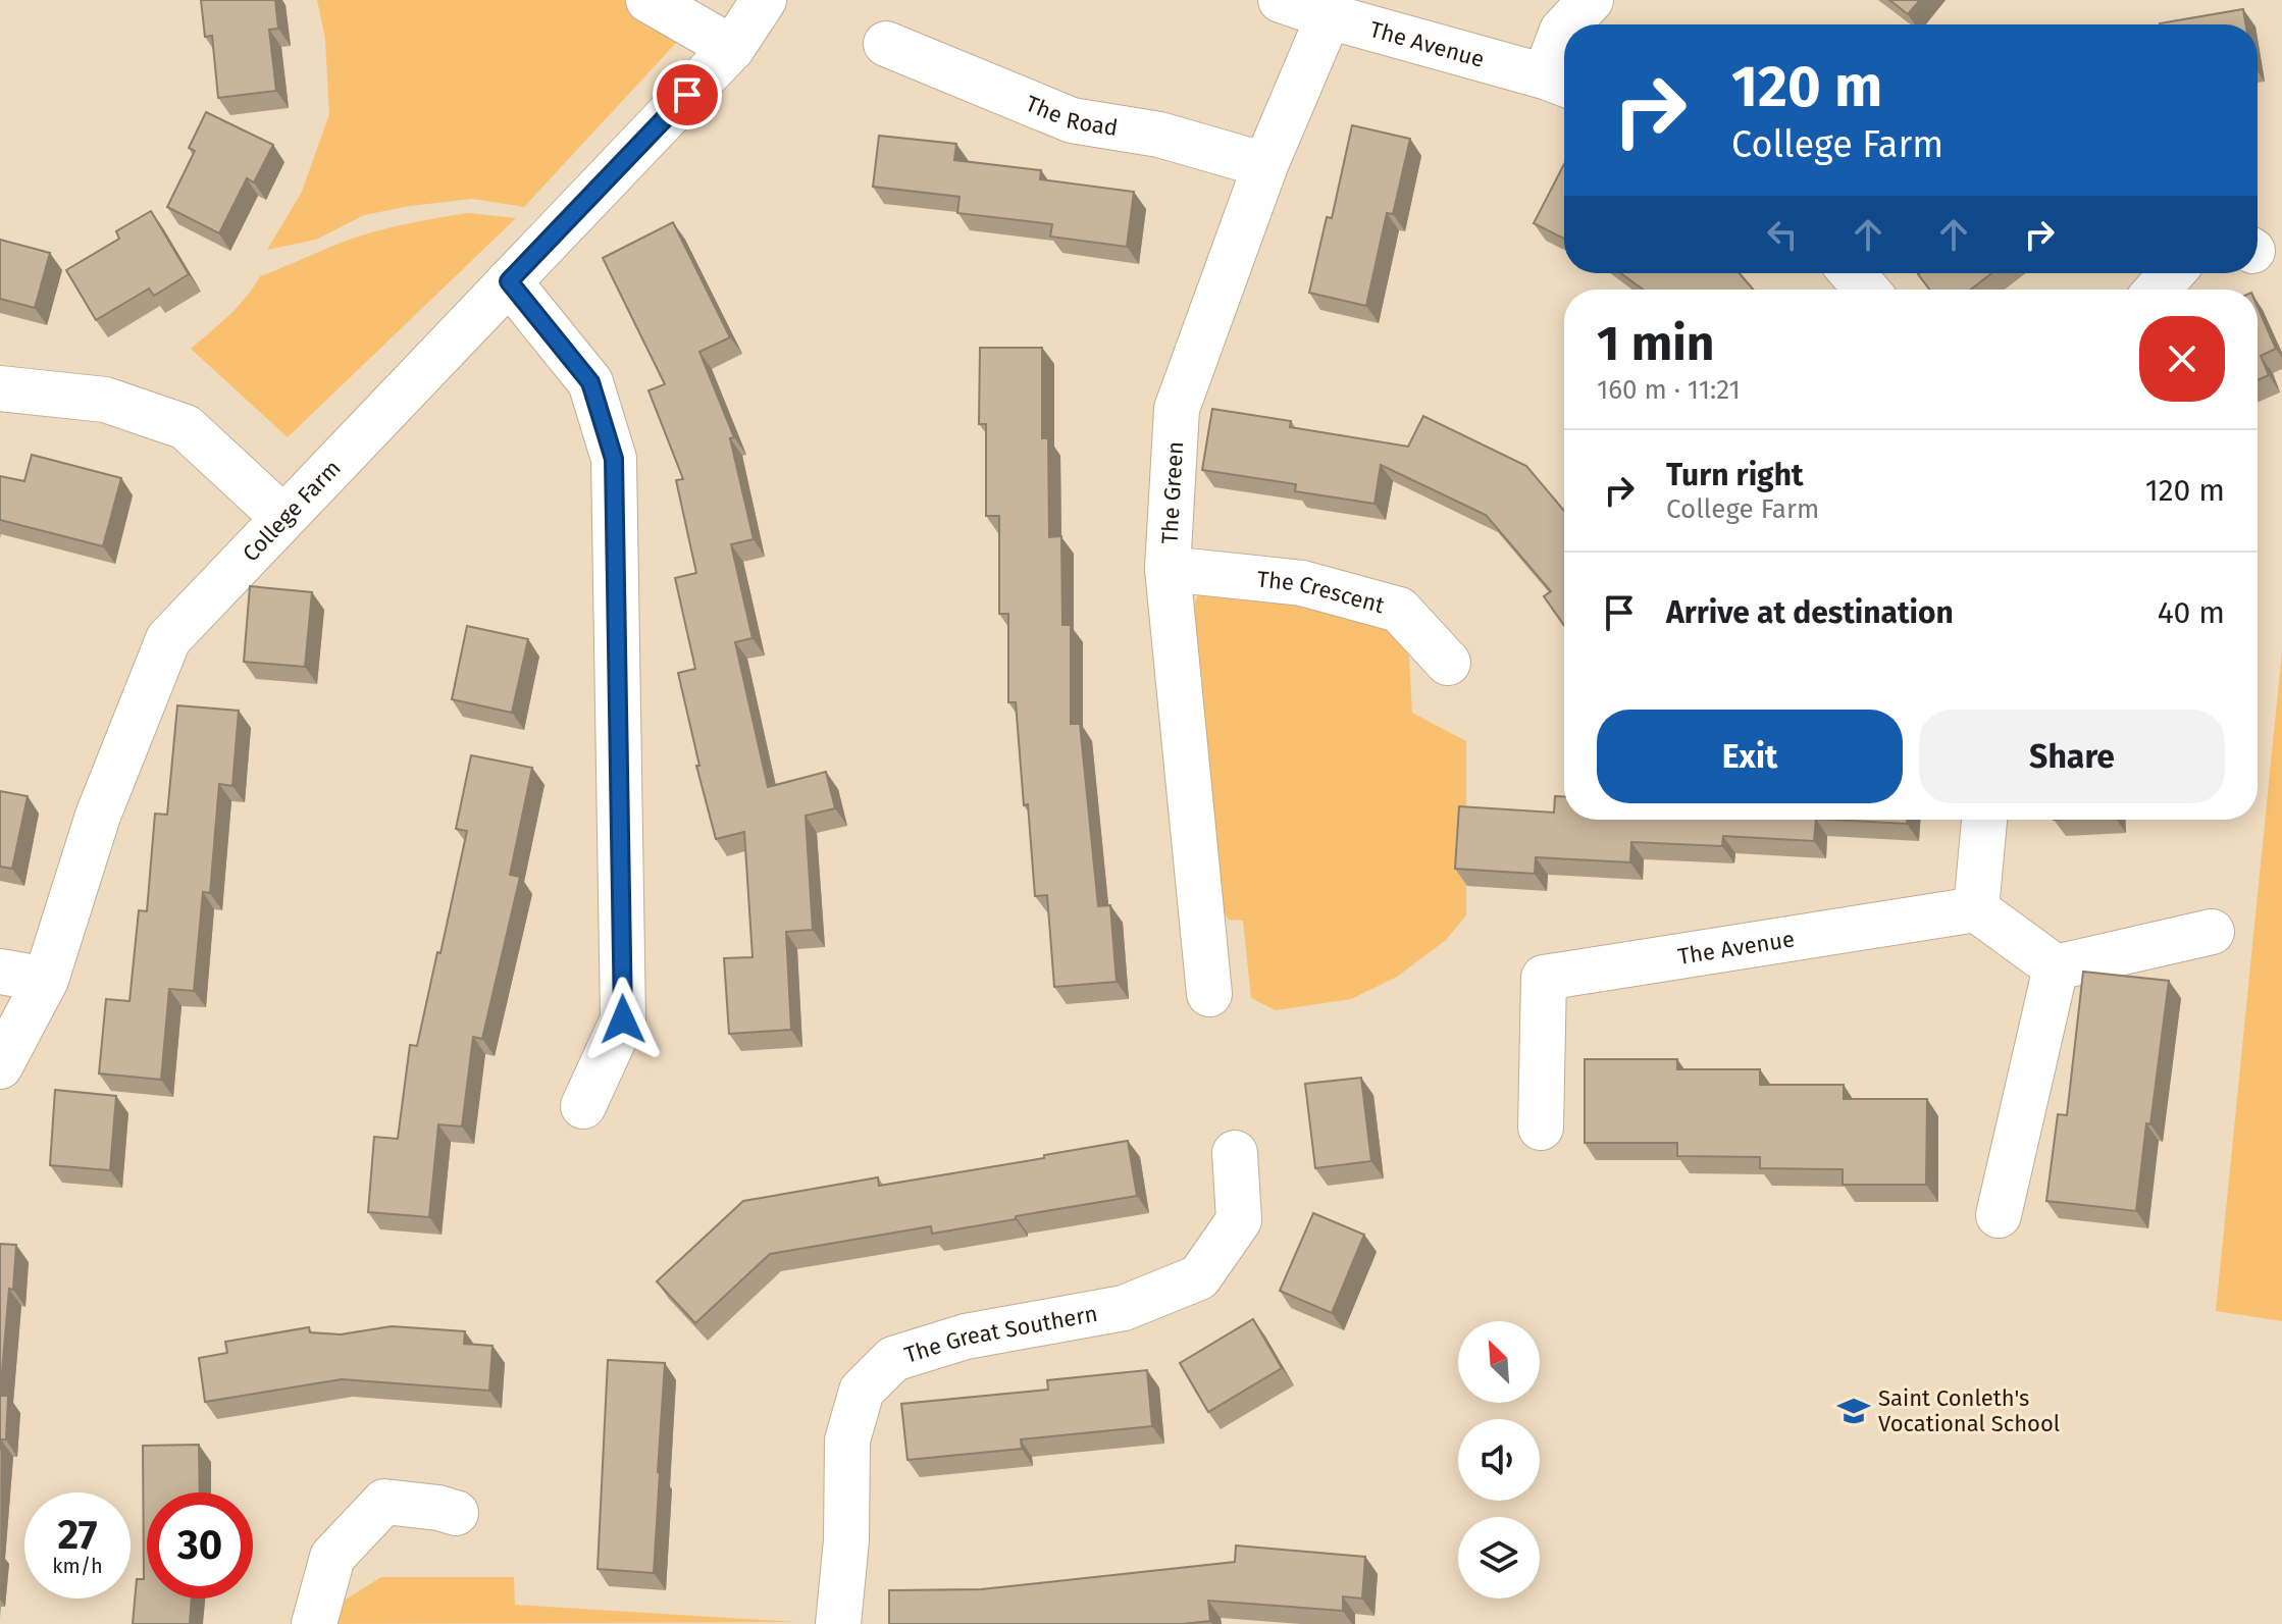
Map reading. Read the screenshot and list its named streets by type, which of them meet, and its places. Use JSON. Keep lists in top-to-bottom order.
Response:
{
  "streets": {
    "street": [
      "The Avenue",
      "The Road",
      "The Green",
      "College Farm",
      "The Crescent",
      "The Great Southern"
    ]
  },
  "crossings": [
    ["The Avenue", "The Green"],
    ["The Road", "The Green"],
    ["The Green", "The Crescent"]
  ],
  "places": {
    "school or university": ["Saint Conleth's Vocational School"]
  },
  "north": "top left",
  "page": {
    "turn": ["120 m", "College Farm"],
    "heading": ["1 min", "160 m · 11:21"],
    "list": [
      {
        "name": "Turn right",
        "note": "College Farm",
        "value": "120 m"
      },
      {
        "name": "Arrive at destination",
        "value": "40 m"
      }
    ],
    "buttons": ["Exit", "Share"],
    "speed": "27 km/h",
    "limit": "30"
  }
}
